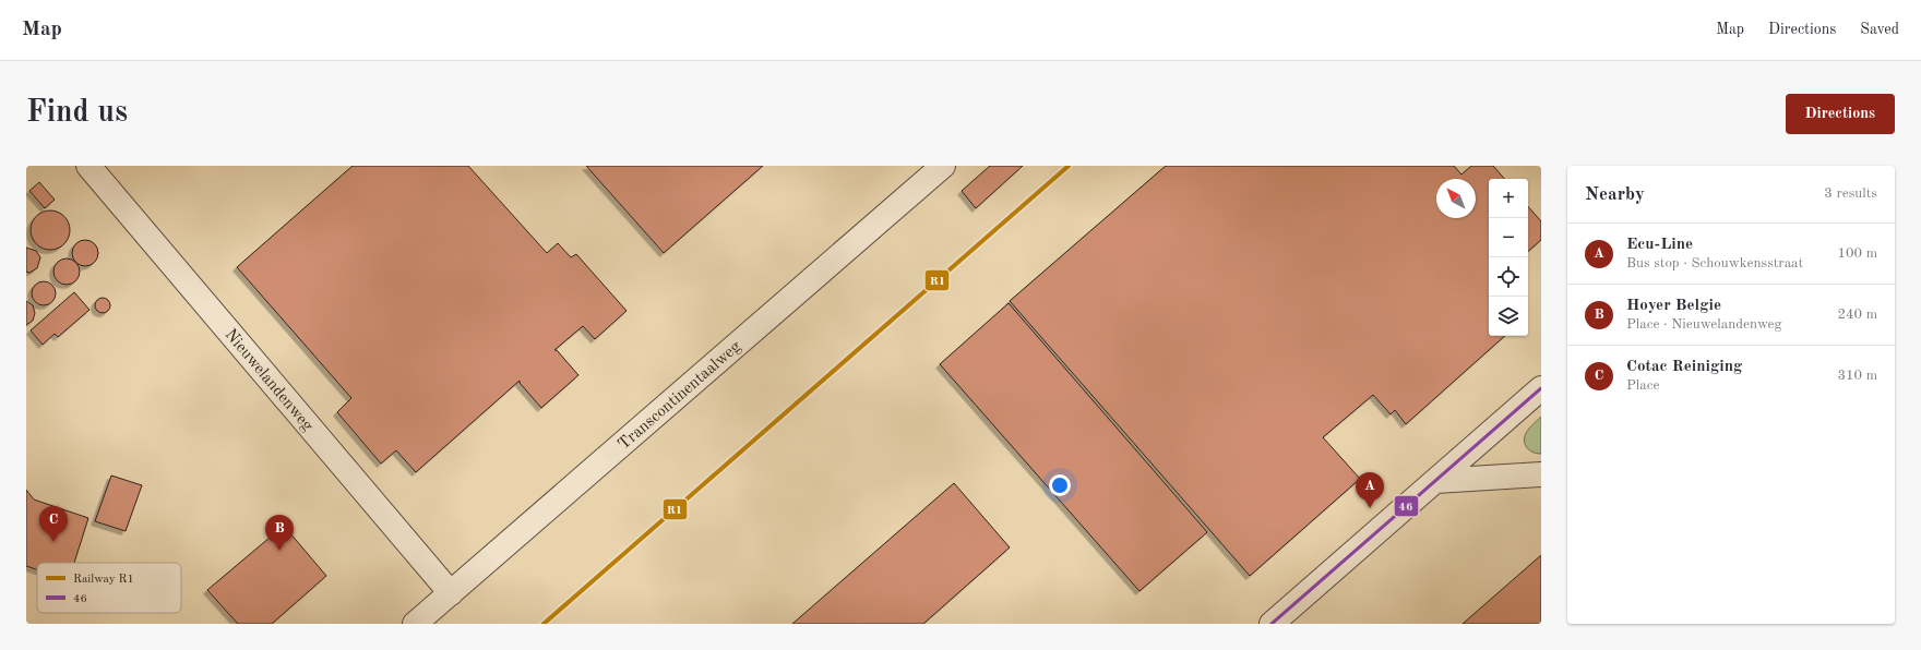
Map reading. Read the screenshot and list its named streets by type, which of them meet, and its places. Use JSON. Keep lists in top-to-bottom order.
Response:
{
  "streets": {
    "street": ["Nieuwelandenweg", "Transcontinentaalweg"]
  },
  "crossings": [
    ["Nieuwelandenweg", "Transcontinentaalweg"]
  ],
  "lines": ["rail line R1", "transit line 46"],
  "legend": ["Railway R1", "46"],
  "north": "top left",
  "page": {
    "header": "Map",
    "nav": ["Map", "Directions", "Saved"],
    "buttons": "Directions",
    "title": "Find us",
    "heading": ["Nearby", "3 results"],
    "map_buttons": ["+", "−"],
    "list": [
      {
        "mark": "A",
        "name": "Ecu-Line",
        "note": "Bus stop · Schouwkensstraat",
        "value": "100 m"
      },
      {
        "mark": "B",
        "name": "Hoyer Belgie",
        "note": "Place · Nieuwelandenweg",
        "value": "240 m"
      },
      {
        "mark": "C",
        "name": "Cotac Reiniging",
        "note": "Place",
        "value": "310 m"
      }
    ],
    "pins": ["A", "C", "B"]
  }
}
